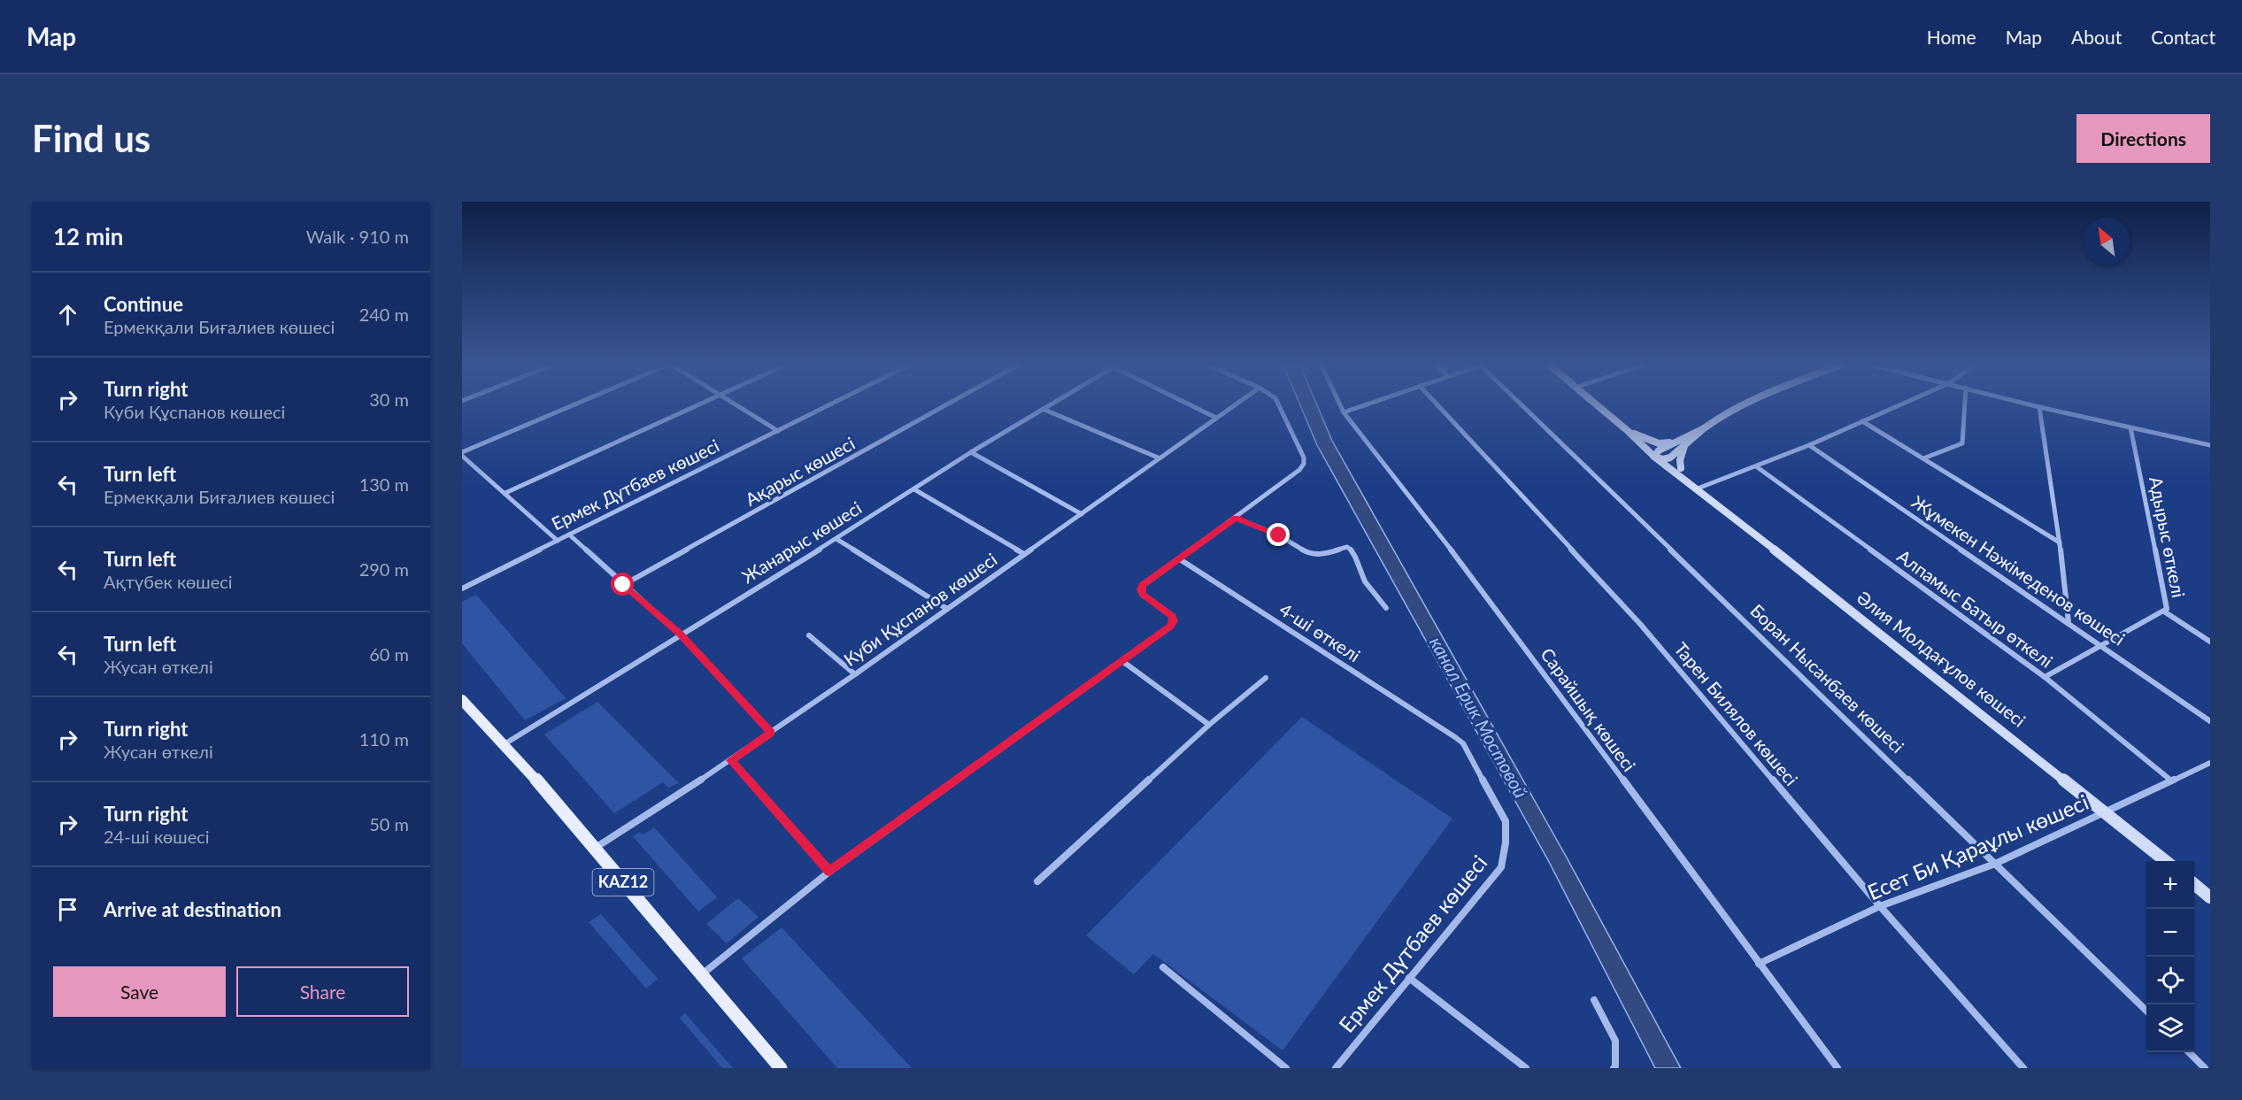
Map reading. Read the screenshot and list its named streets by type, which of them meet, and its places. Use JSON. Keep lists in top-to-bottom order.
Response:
{
  "streets": {
    "main road": ["Әлия Молдағұлов көшесі", "KAZ12"],
    "street": [
      "Ақарыс көшесi",
      "Ермек Дүтбаев көшесi",
      "Адырыс өткелі",
      "Жанарыс көшесі",
      "Жұмекен Нәжімеденов көшесі",
      "Алпамыс Батыр өткелі",
      "Куби Құспанов көшесi",
      "4-шi өткелi",
      "Боран Нысанбаев көшесі",
      "Сарайшық көшесі",
      "Тарен Билялов көшесі",
      "Есет Би Қараұлы көшесі"
    ]
  },
  "crossings": [
    ["Ермек Дүтбаев көшесi", "4-шi өткелi"],
    ["Адырыс өткелі", "Жұмекен Нәжімеденов көшесі"],
    ["Адырыс өткелі", "Алпамыс Батыр өткелі"],
    ["Жанарыс көшесі", "KAZ12"],
    ["Алпамыс Батыр өткелі", "Есет Би Қараұлы көшесі"],
    ["Куби Құспанов көшесi", "KAZ12"],
    ["Әлия Молдағұлов көшесі", "Есет Би Қараұлы көшесі"],
    ["Боран Нысанбаев көшесі", "Есет Би Қараұлы көшесі"],
    ["Сарайшық көшесі", "Есет Би Қараұлы көшесі"],
    ["Тарен Билялов көшесі", "Есет Би Қараұлы көшесі"]
  ],
  "water": ["канал Ерик Мостовой"],
  "north": "top left",
  "page": {
    "header": "Map",
    "nav": [
      "Home",
      "Map",
      "About",
      "Contact"
    ],
    "buttons": [
      "Directions",
      ["Save", "Share"]
    ],
    "title": "Find us",
    "heading": ["12 min", "Walk · 910 m"],
    "list": [
      ["Continue", "Ермекқали Биғалиев көшесі", "240 m"],
      ["Turn right", "Куби Құспанов көшесi", "30 m"],
      ["Turn left", "Ермекқали Биғалиев көшесі", "130 m"],
      ["Turn left", "Ақтүбек көшесi", "290 m"],
      ["Turn left", "Жусан өткелі", "60 m"],
      ["Turn right", "Жусан өткелі", "110 m"],
      ["Turn right", "24-ші көшесi", "50 m"],
      "Arrive at destination"
    ],
    "map_buttons": ["+", "−"]
  }
}
